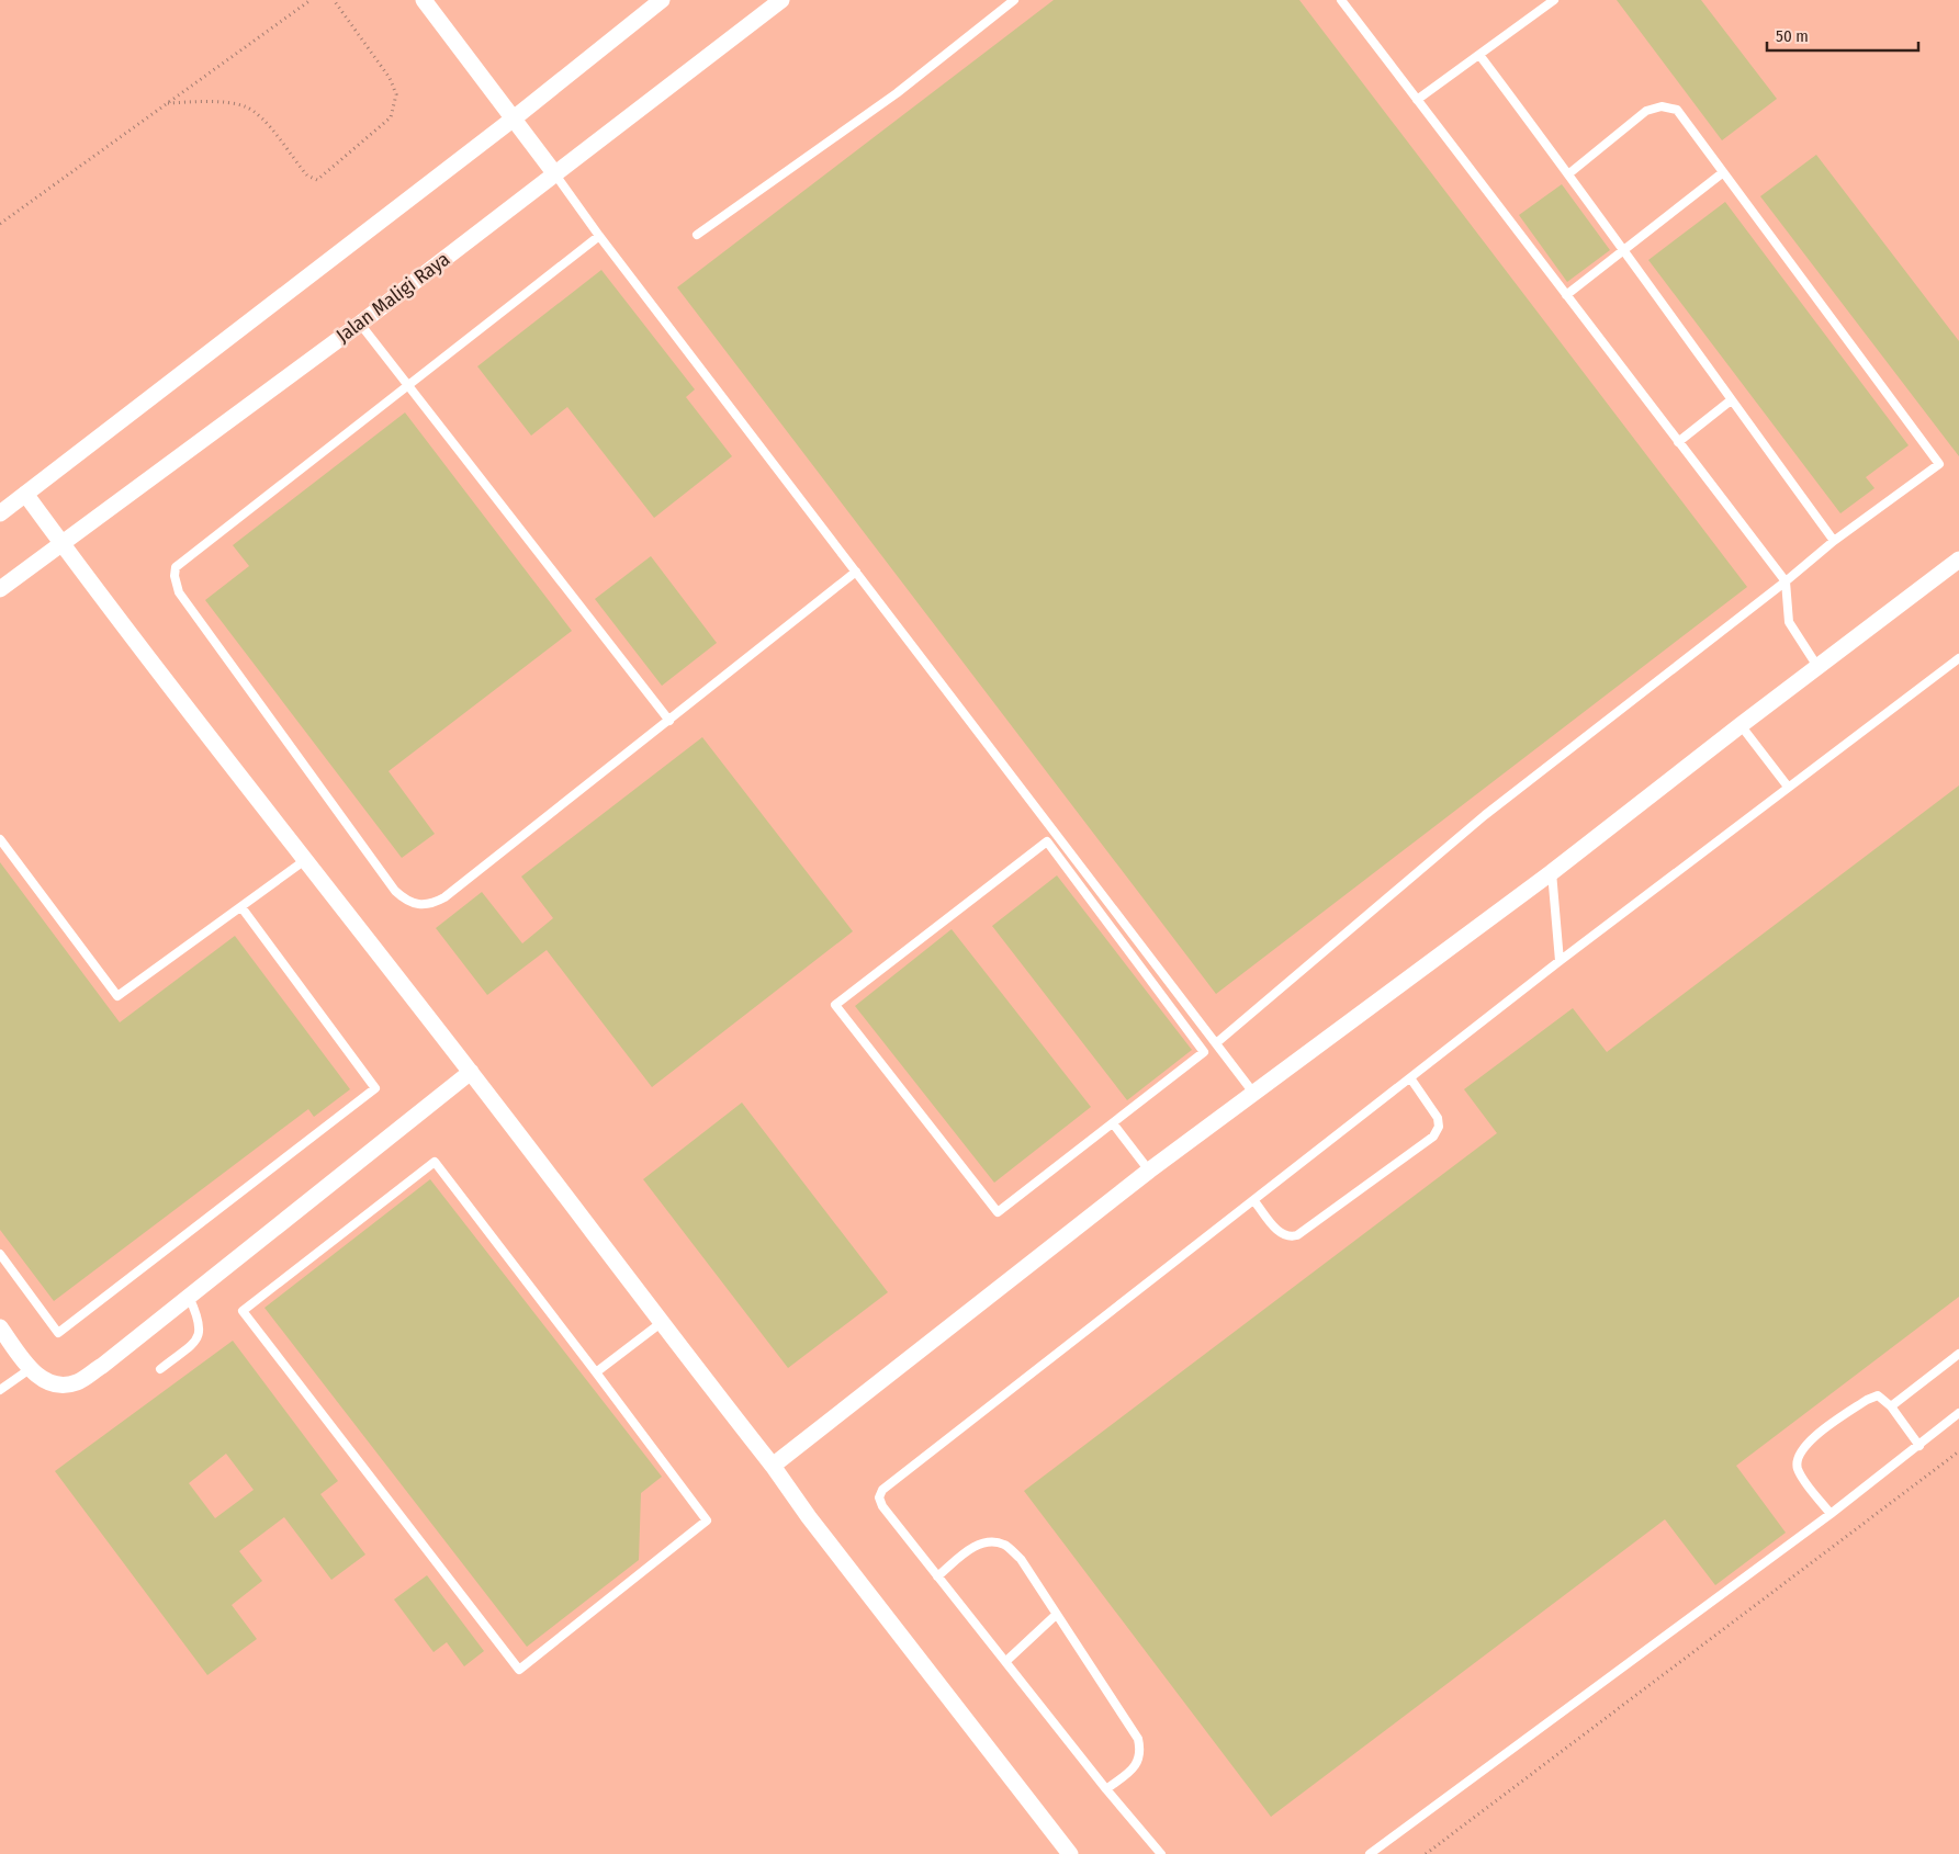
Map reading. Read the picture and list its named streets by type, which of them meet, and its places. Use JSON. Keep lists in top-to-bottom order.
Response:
{
  "streets": {
    "street": ["Jalan Maligi Raya"]
  },
  "scale_bar": "50 m"
}
